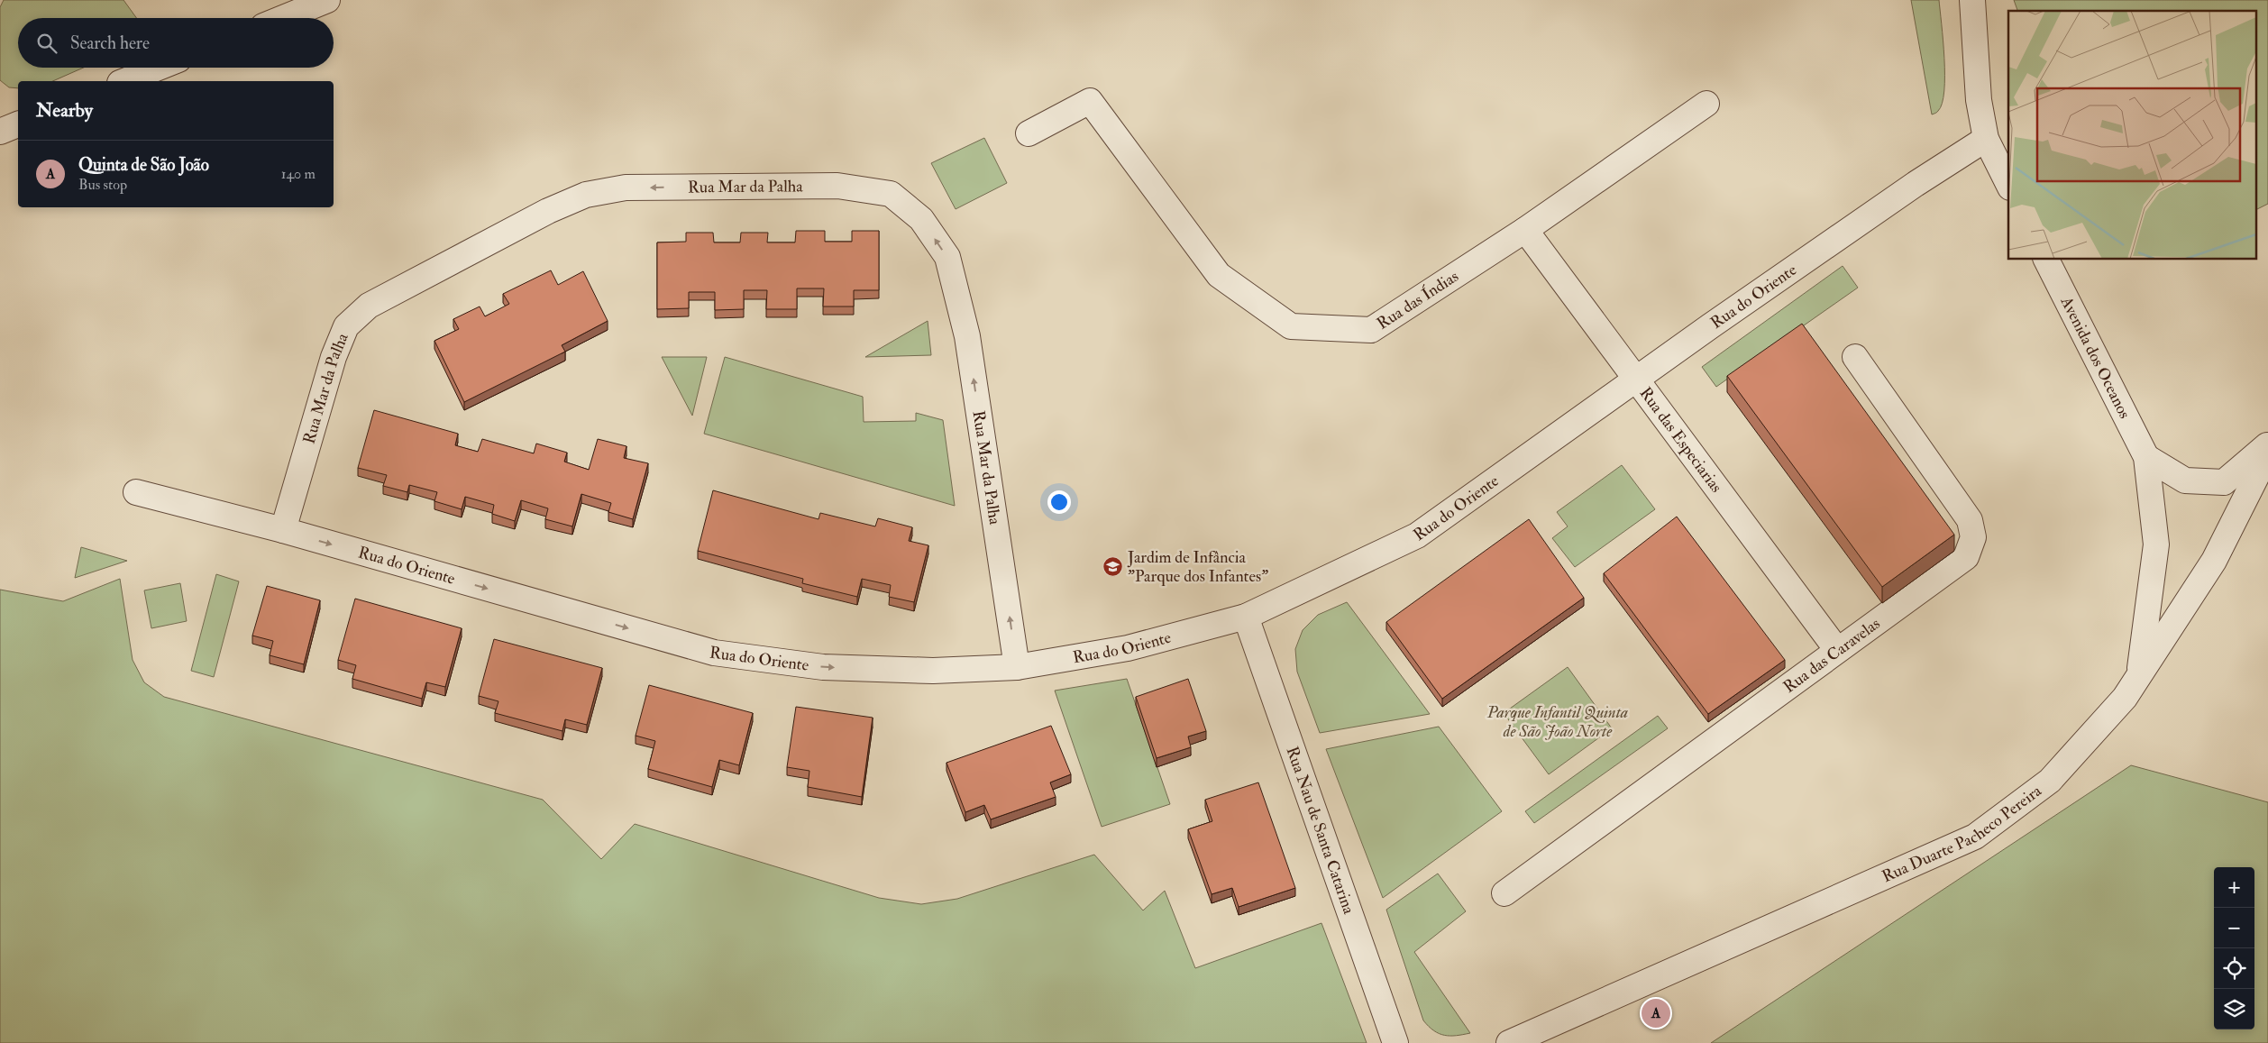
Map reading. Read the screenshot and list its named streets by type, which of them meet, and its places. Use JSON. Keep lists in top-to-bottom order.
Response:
{
  "streets": {
    "street": [
      "Rua Mar da Palha",
      "Rua do Oriente",
      "Rua das Índias",
      "Avenida dos Oceanos",
      "Rua das Especiarias",
      "Rua das Caravelas",
      "Rua Nau de Santa Catarina",
      "Rua Duarte Pacheco Pereira"
    ]
  },
  "crossings": [
    ["Rua Mar da Palha", "Rua do Oriente"],
    ["Rua do Oriente", "Rua das Especiarias"],
    ["Rua do Oriente", "Rua Nau de Santa Catarina"],
    ["Rua das Índias", "Rua das Especiarias"],
    ["Avenida dos Oceanos", "Rua Duarte Pacheco Pereira"],
    ["Rua das Especiarias", "Rua das Caravelas"]
  ],
  "one_way": ["Rua do Oriente"],
  "parks": ["Parque Infantil Quinta de São João Norte"],
  "places": {
    "school or university": ["Jardim de Infância \"Parque dos Infantes\""]
  },
  "page": {
    "search": "Search here",
    "heading": "Nearby",
    "list": [
      {
        "mark": "A",
        "name": "Quinta de São João",
        "note": "Bus stop",
        "value": "140 m"
      }
    ],
    "map_buttons": ["+", "−"],
    "pins": "A"
  }
}
